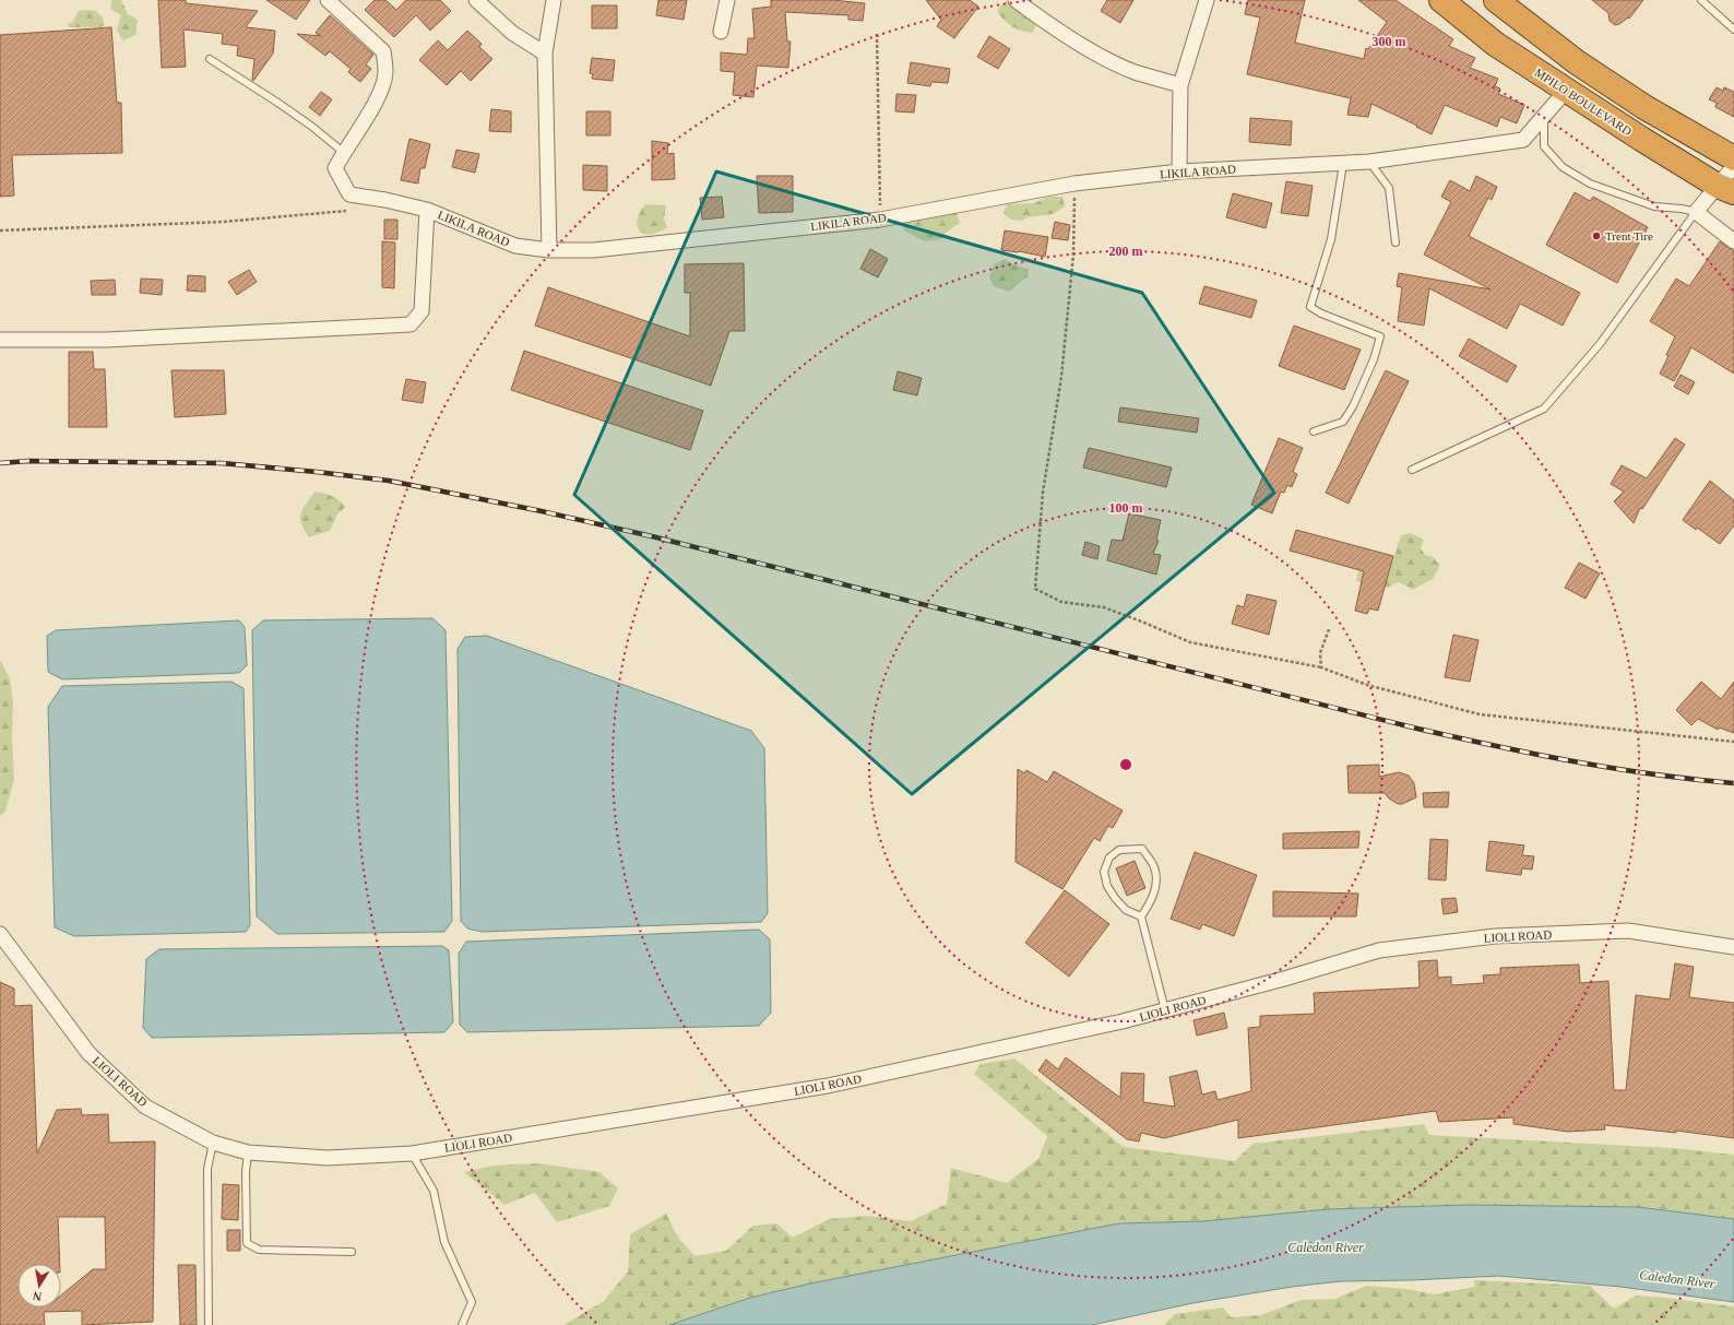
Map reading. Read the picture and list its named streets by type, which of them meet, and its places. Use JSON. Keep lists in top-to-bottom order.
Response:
{
  "streets": {
    "highway": ["MPILO BOULEVARD"],
    "street": ["LIKILA ROAD", "LIOLI ROAD"]
  },
  "crossings": [
    ["MPILO BOULEVARD", "LIKILA ROAD"]
  ],
  "water": ["Caledon River"],
  "places": ["Trent Tire"],
  "north": "bottom",
  "rings": ["300 m", "200 m", "100 m"]
}
